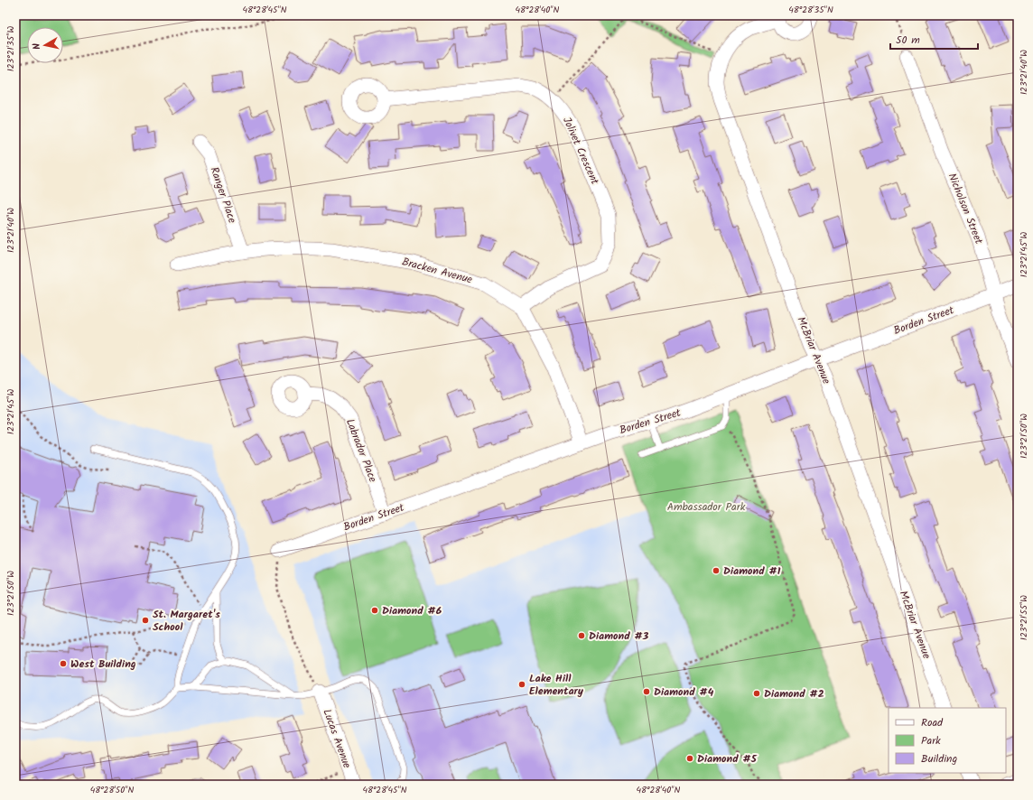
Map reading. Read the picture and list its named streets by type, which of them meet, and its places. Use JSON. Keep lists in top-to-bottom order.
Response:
{
  "streets": {
    "street": [
      "Jolivet Crescent",
      "Ranger Place",
      "Nicholson Street",
      "Bracken Avenue",
      "Borden Street",
      "McBriar Avenue",
      "Labrador Place",
      "Lucas Avenue"
    ]
  },
  "crossings": [
    ["Jolivet Crescent", "Bracken Avenue"],
    ["Ranger Place", "Bracken Avenue"],
    ["Nicholson Street", "Borden Street"],
    ["Borden Street", "McBriar Avenue"],
    ["Borden Street", "Labrador Place"]
  ],
  "parks": ["Ambassador Park"],
  "places": [
    "Diamond #1",
    "Diamond #6",
    "St. Margaret's School",
    "Diamond #3",
    "West Building",
    "Lake Hill Elementary",
    "Diamond #4",
    "Diamond #2",
    "Diamond #5"
  ],
  "legend": ["Road", "Park", "Building"],
  "scale_bar": "50 m",
  "north": "left",
  "coordinates": [
    "48°28'45\"N",
    "48°28'40\"N",
    "48°28'35\"N",
    "123°21'35\"W",
    "123°21'40\"W",
    "123°21'45\"W",
    "123°21'50\"W",
    "123°21'55\"W",
    "48°28'50\"N"
  ]
}
